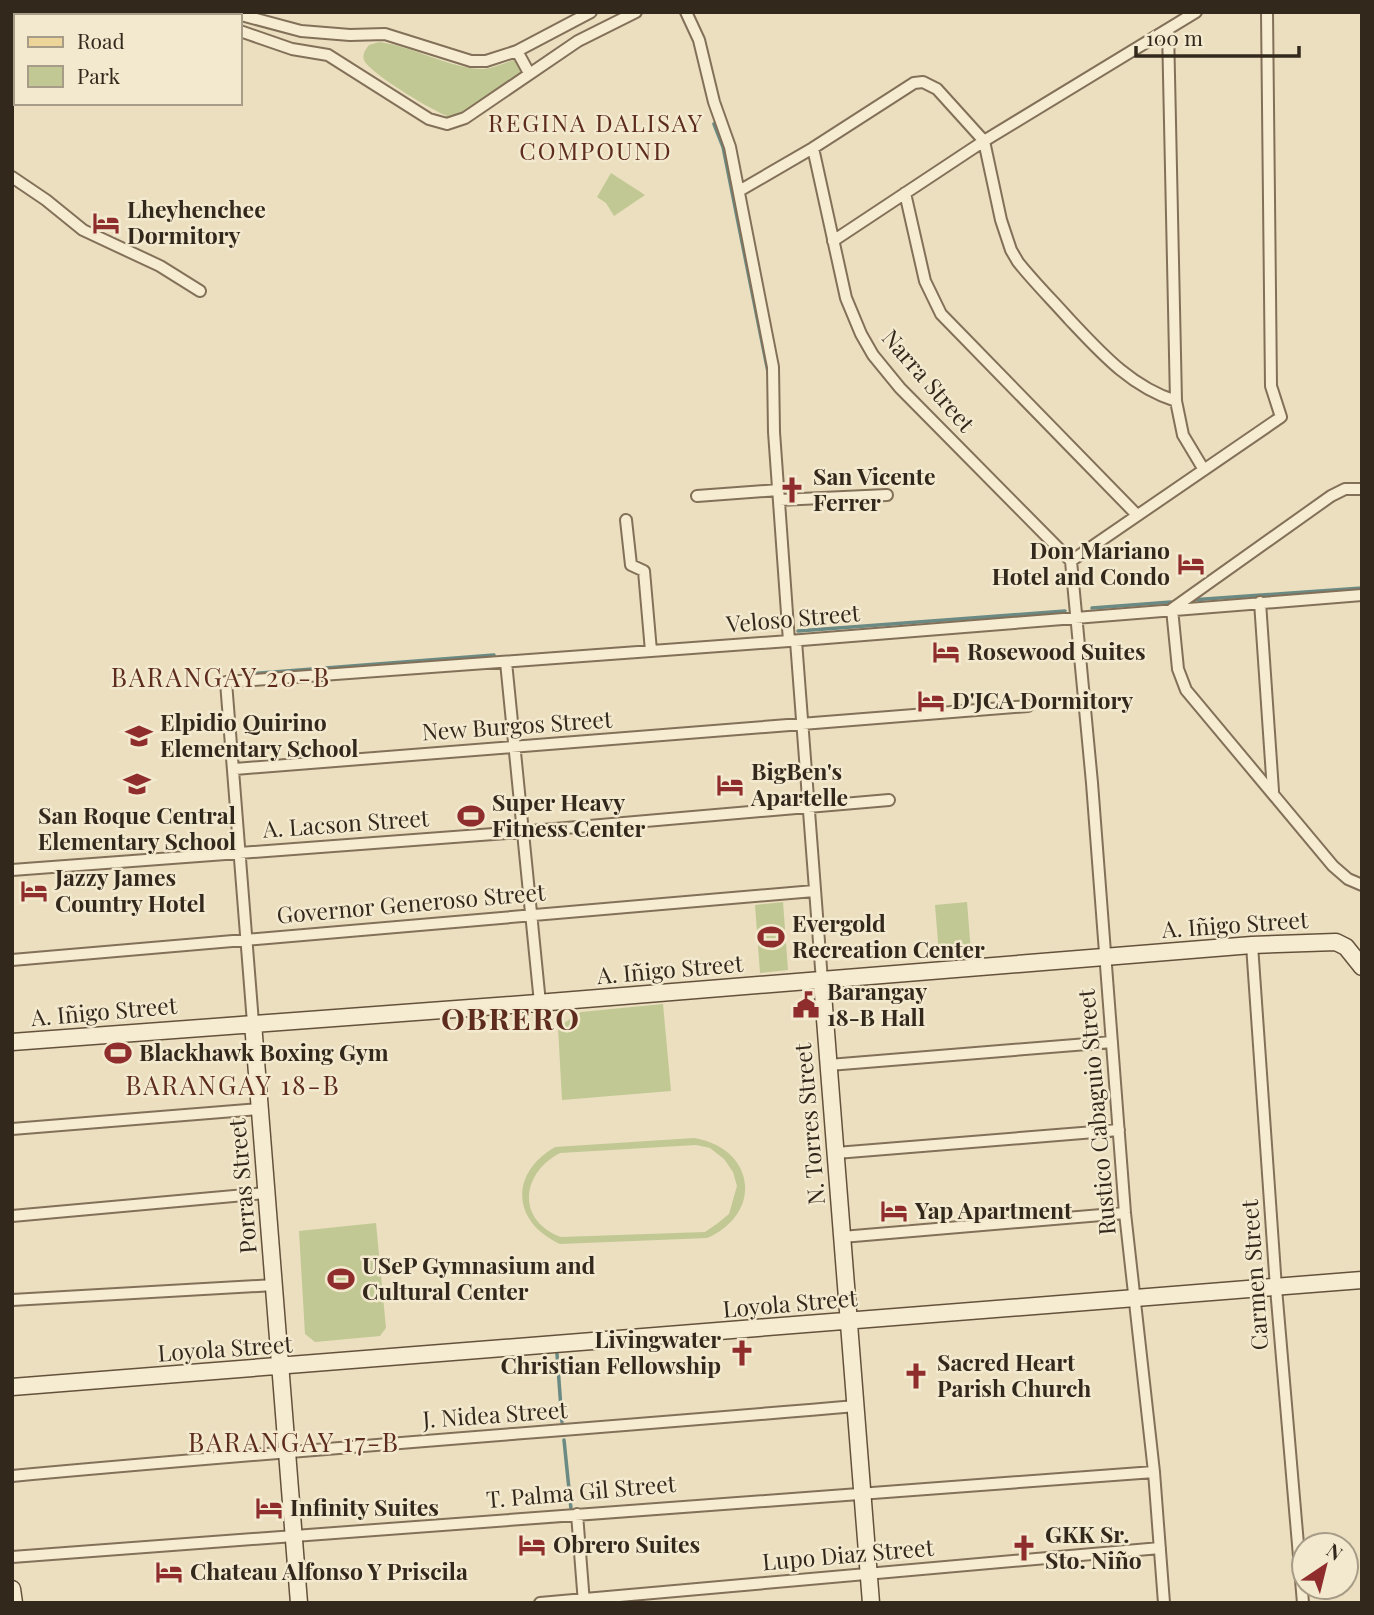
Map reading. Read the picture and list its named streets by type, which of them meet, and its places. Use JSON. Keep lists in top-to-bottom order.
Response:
{
  "streets": {
    "street": [
      "Narra Street",
      "Veloso Street",
      "New Burgos Street",
      "A. Lacson Street",
      "Governor Generoso Street",
      "A. Iñigo Street",
      "Rustico Cabaguio Street",
      "N. Torres Street",
      "Porras Street",
      "Carmen Street",
      "Loyola Street",
      "J. Nidea Street",
      "T. Palma Gil Street",
      "Lupo Diaz Street"
    ]
  },
  "crossings": [
    ["Narra Street", "Rustico Cabaguio Street"],
    ["Veloso Street", "Rustico Cabaguio Street"],
    ["Veloso Street", "N. Torres Street"],
    ["Veloso Street", "Porras Street"],
    ["New Burgos Street", "N. Torres Street"],
    ["New Burgos Street", "Porras Street"],
    ["A. Lacson Street", "N. Torres Street"],
    ["A. Lacson Street", "Porras Street"],
    ["Governor Generoso Street", "N. Torres Street"],
    ["Governor Generoso Street", "Porras Street"],
    ["A. Iñigo Street", "Rustico Cabaguio Street"],
    ["A. Iñigo Street", "N. Torres Street"],
    ["A. Iñigo Street", "Porras Street"],
    ["A. Iñigo Street", "Carmen Street"],
    ["Rustico Cabaguio Street", "Loyola Street"],
    ["Rustico Cabaguio Street", "T. Palma Gil Street"],
    ["Rustico Cabaguio Street", "Lupo Diaz Street"],
    ["N. Torres Street", "Loyola Street"],
    ["N. Torres Street", "J. Nidea Street"],
    ["N. Torres Street", "T. Palma Gil Street"],
    ["N. Torres Street", "Lupo Diaz Street"],
    ["Porras Street", "Loyola Street"],
    ["Porras Street", "J. Nidea Street"],
    ["Porras Street", "T. Palma Gil Street"],
    ["Carmen Street", "Loyola Street"]
  ],
  "districts": [
    "REGINA DALISAY COMPOUND",
    "BARANGAY 20-B",
    "OBRERO",
    "BARANGAY 18-B",
    "BARANGAY 17-B"
  ],
  "places": {
    "hotel": [
      "Lheyhenchee Dormitory",
      "Don Mariano Hotel and Condo",
      "Rosewood Suites",
      "D'JCA Dormitory",
      "BigBen's Apartelle",
      "Jazzy James Country Hotel",
      "Yap Apartment",
      "Infinity Suites",
      "Obrero Suites",
      "Chateau Alfonso Y Priscila"
    ],
    "church": [
      "San Vicente Ferrer",
      "Livingwater Christian Fellowship",
      "Sacred Heart Parish Church",
      "GKK Sr. Sto. Niño"
    ],
    "school or university": ["Elpidio Quirino Elementary School", "San Roque Central Elementary School"],
    "sports": [
      "Super Heavy Fitness Center",
      "Evergold Recreation Center",
      "Blackhawk Boxing Gym",
      "USeP Gymnasium and Cultural Center"
    ],
    "public building": ["Barangay 18-B Hall"]
  },
  "legend": ["Road", "Park"],
  "scale_bar": "100 m",
  "north": "top right"
}
